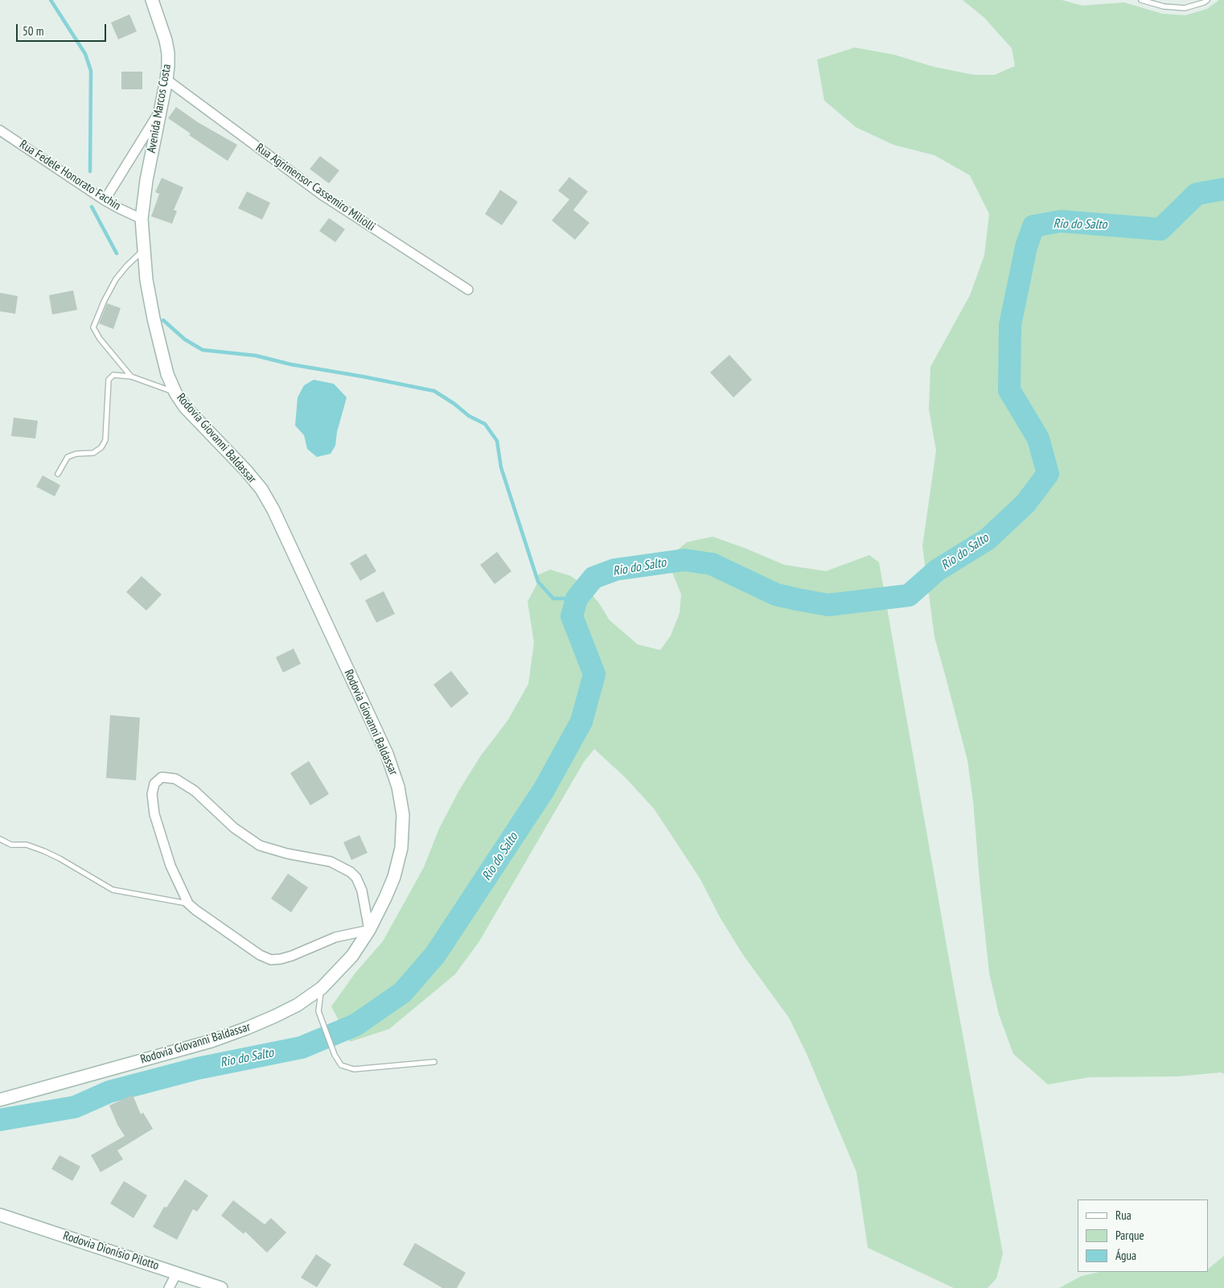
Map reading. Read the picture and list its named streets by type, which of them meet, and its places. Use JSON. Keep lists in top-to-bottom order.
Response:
{
  "streets": {
    "street": [
      "Avenida Marcos Costa",
      "Rua Fedele Honorato Fachin",
      "Rua Agrimensor Cassemiro Miliolli",
      "Rodovia Giovanni Baldassar",
      "Rodovia Dionísio Pilotto"
    ]
  },
  "crossings": [
    ["Avenida Marcos Costa", "Rua Fedele Honorato Fachin"],
    ["Avenida Marcos Costa", "Rua Agrimensor Cassemiro Miliolli"],
    ["Avenida Marcos Costa", "Rodovia Giovanni Baldassar"],
    ["Rua Fedele Honorato Fachin", "Rodovia Giovanni Baldassar"]
  ],
  "water": ["Rio do Salto"],
  "legend": ["Rua", "Parque", "Água"],
  "scale_bar": "50 m"
}
